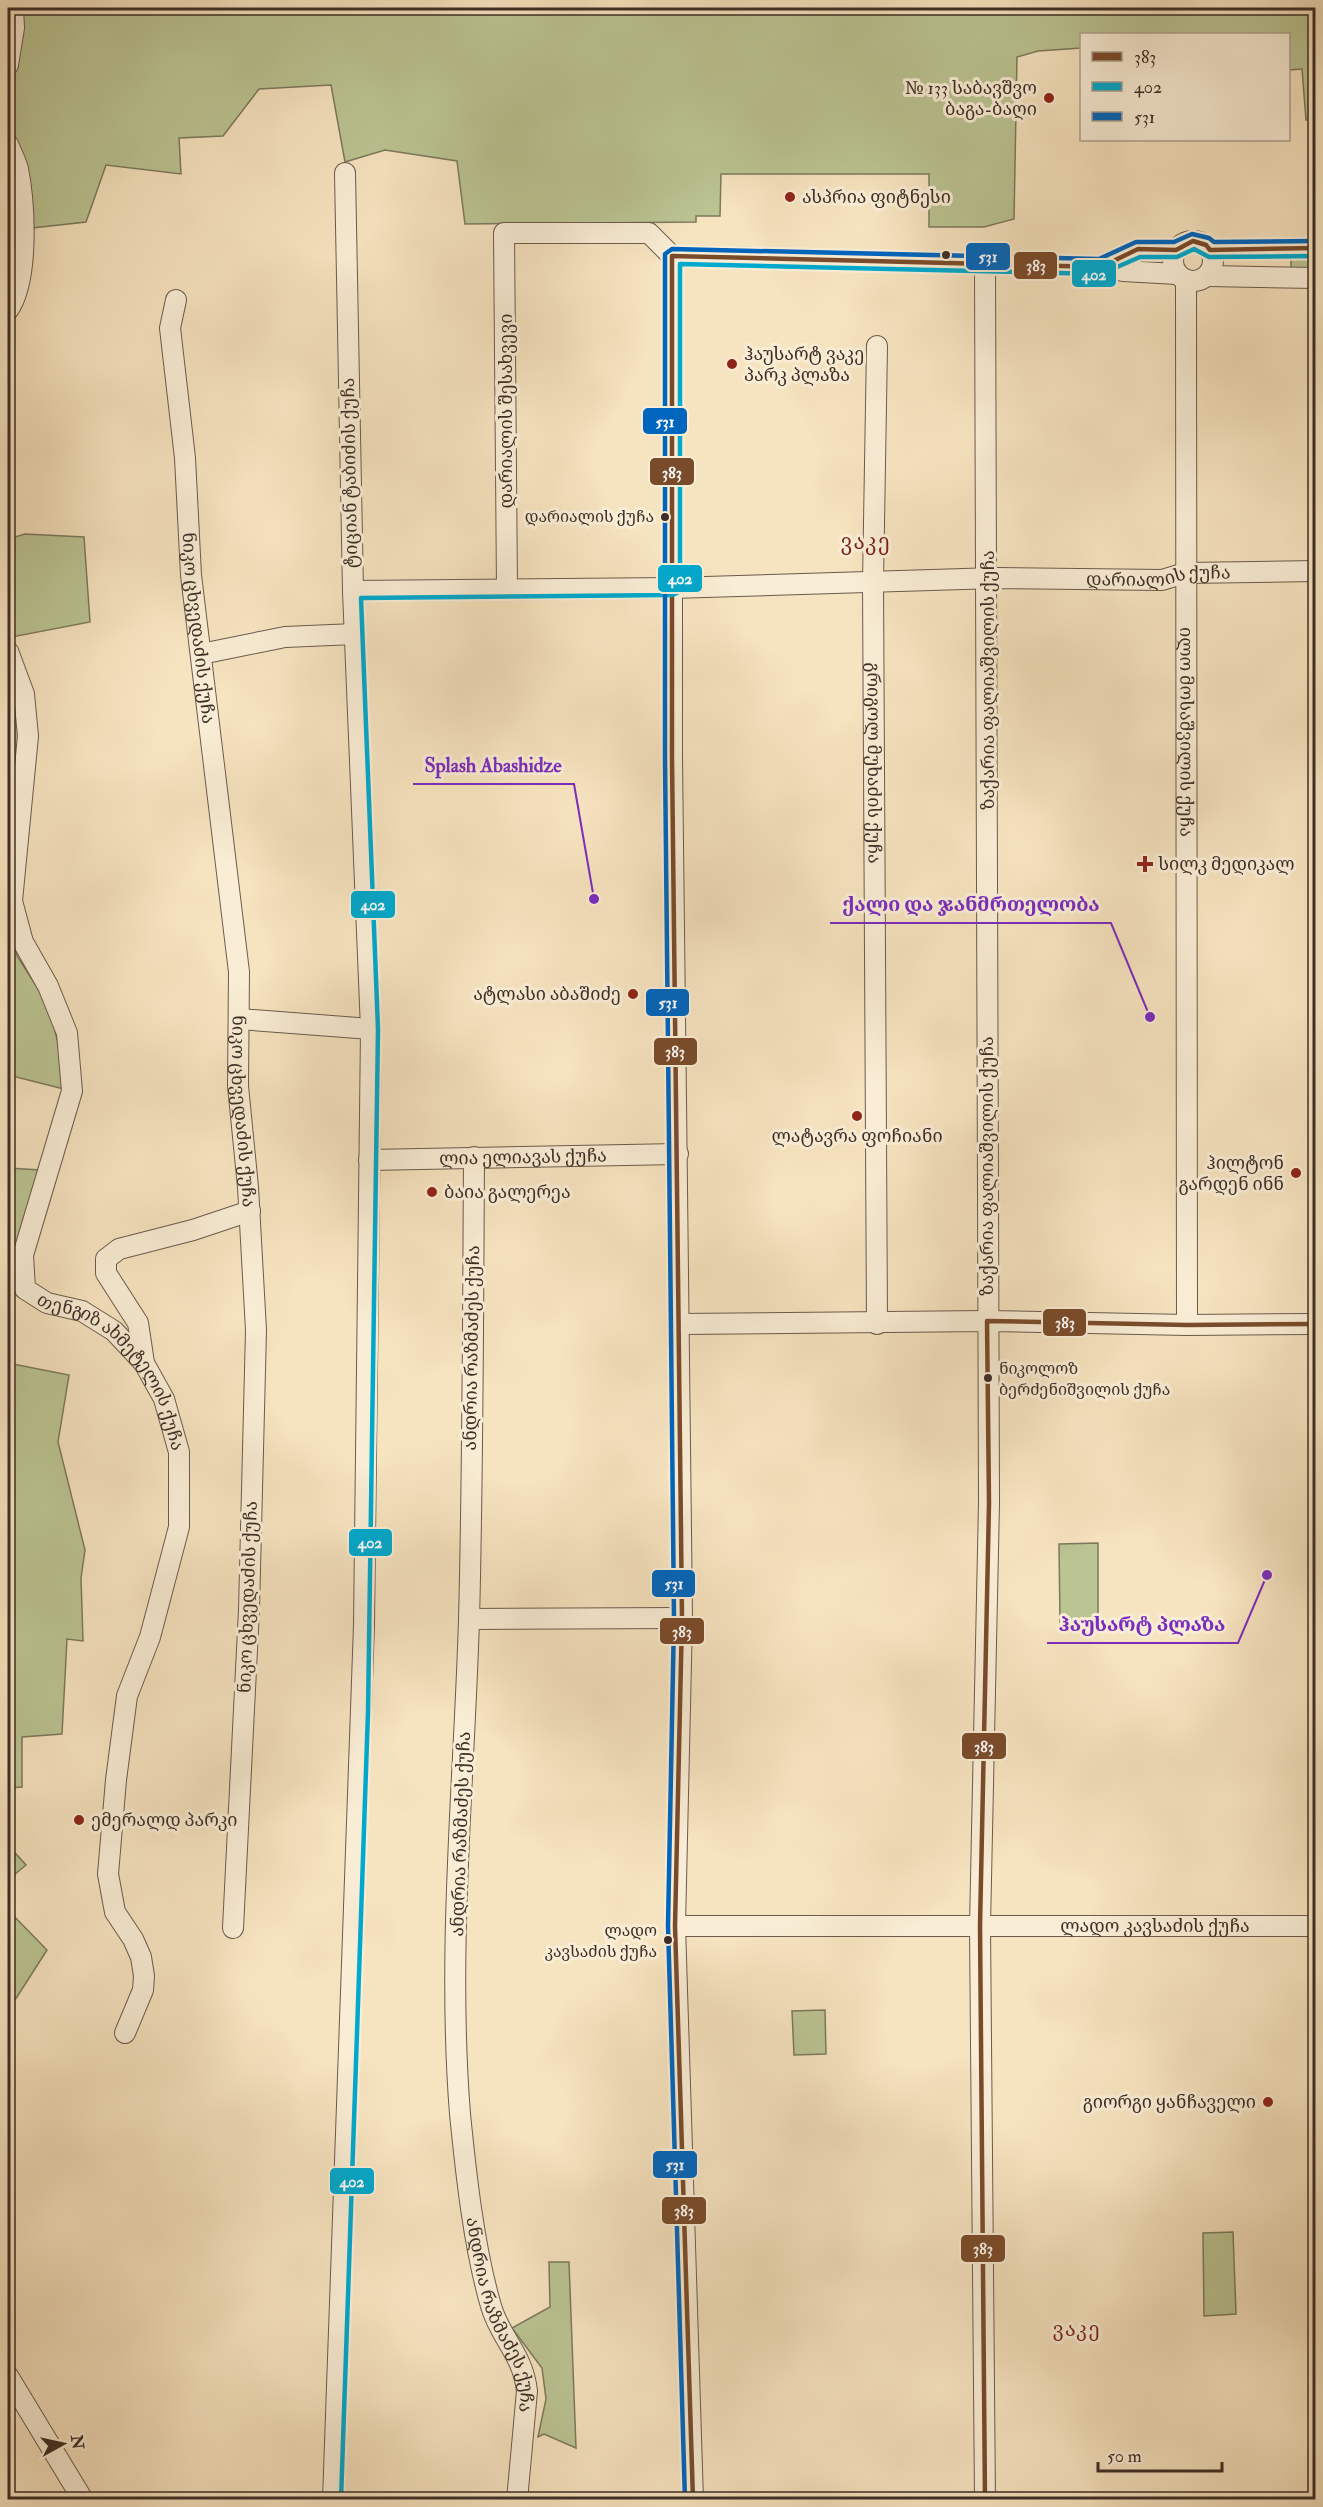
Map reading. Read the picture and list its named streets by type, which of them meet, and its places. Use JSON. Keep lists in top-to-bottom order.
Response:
{
  "streets": {
    "street": [
      "დარიალის შესახვევი",
      "ტიციან ტაბიძის ქუჩა",
      "დარიალის ქუჩა",
      "ნიკო ცხვედაძის ქუჩა",
      "ზაქარია ფალიაშვილის ქუჩა",
      "ილო მოსაშვილის ქუჩა",
      "გრიგოლ მუხაძის ქუჩა",
      "ლია ელიავას ქუჩა",
      "ანდრია რაზმაძეს ქუჩა",
      "თენგიზ ახმეტელის ქუჩა",
      "ლადო კავსაძის ქუჩა"
    ]
  },
  "crossings": [
    ["დარიალის შესახვევი", "დარიალის ქუჩა"],
    ["ტიციან ტაბიძის ქუჩა", "დარიალის ქუჩა"],
    ["ტიციან ტაბიძის ქუჩა", "ლია ელიავას ქუჩა"],
    ["დარიალის ქუჩა", "ზაქარია ფალიაშვილის ქუჩა"],
    ["დარიალის ქუჩა", "ილო მოსაშვილის ქუჩა"],
    ["დარიალის ქუჩა", "გრიგოლ მუხაძის ქუჩა"],
    ["ზაქარია ფალიაშვილის ქუჩა", "ლადო კავსაძის ქუჩა"],
    ["ლია ელიავას ქუჩა", "ანდრია რაზმაძეს ქუჩა"]
  ],
  "districts": ["ვაკე", "ვაკე"],
  "places": {
    "other": [
      "№ 133 საბავშვო ბაგა-ბაღი",
      "ასპრია ფიტნესი",
      "ჰაუსარტ ვაკე პარკ პლაზა",
      "დარიალის ქუჩა",
      "Splash Abashidze",
      "ატლასი აბაშიძე",
      "ქალი და ჯანმრთელობა",
      "ლატავრა ფოჩიანი",
      "ჰილტონ გარდენ ინნ",
      "ბაია გალერეა",
      "ნიკოლოზ ბერძენიშვილის ქუჩა",
      "ჰაუსარტ პლაზა",
      "ემერალდ პარკი",
      "ლადო კავსაძის ქუჩა",
      "გიორგი ყანჩაველი"
    ],
    "health": ["სილკ მედიკალ"]
  },
  "lines": ["transit line 531", "transit line 383", "transit line 402"],
  "legend": ["383", "402", "531"],
  "scale_bar": "50 m",
  "north": "right"
}
